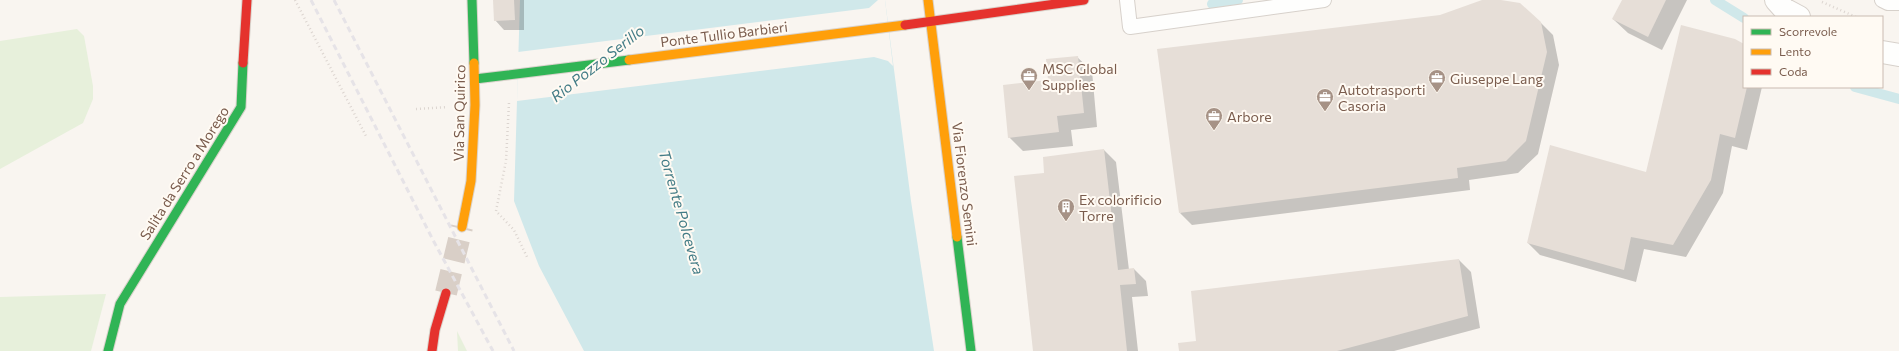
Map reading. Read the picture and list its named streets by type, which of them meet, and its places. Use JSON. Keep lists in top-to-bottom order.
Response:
{
  "streets": {
    "main road": [
      "Ponte Tullio Barbieri",
      "Via San Quirico",
      "Salita da Serro a Morego",
      "Via Fiorenzo Semini"
    ]
  },
  "crossings": [
    ["Ponte Tullio Barbieri", "Via San Quirico"],
    ["Ponte Tullio Barbieri", "Via Fiorenzo Semini"]
  ],
  "water": ["Rio Pozzo Serillo", "Torrente Polcevera"],
  "places": {
    "office": [
      "MSC Global Supplies",
      "Giuseppe Lang",
      "Autotrasporti Casoria",
      "Arbore"
    ],
    "building": ["Ex colorificio Torre"]
  },
  "legend": ["Scorrevole", "Lento", "Coda"]
}
